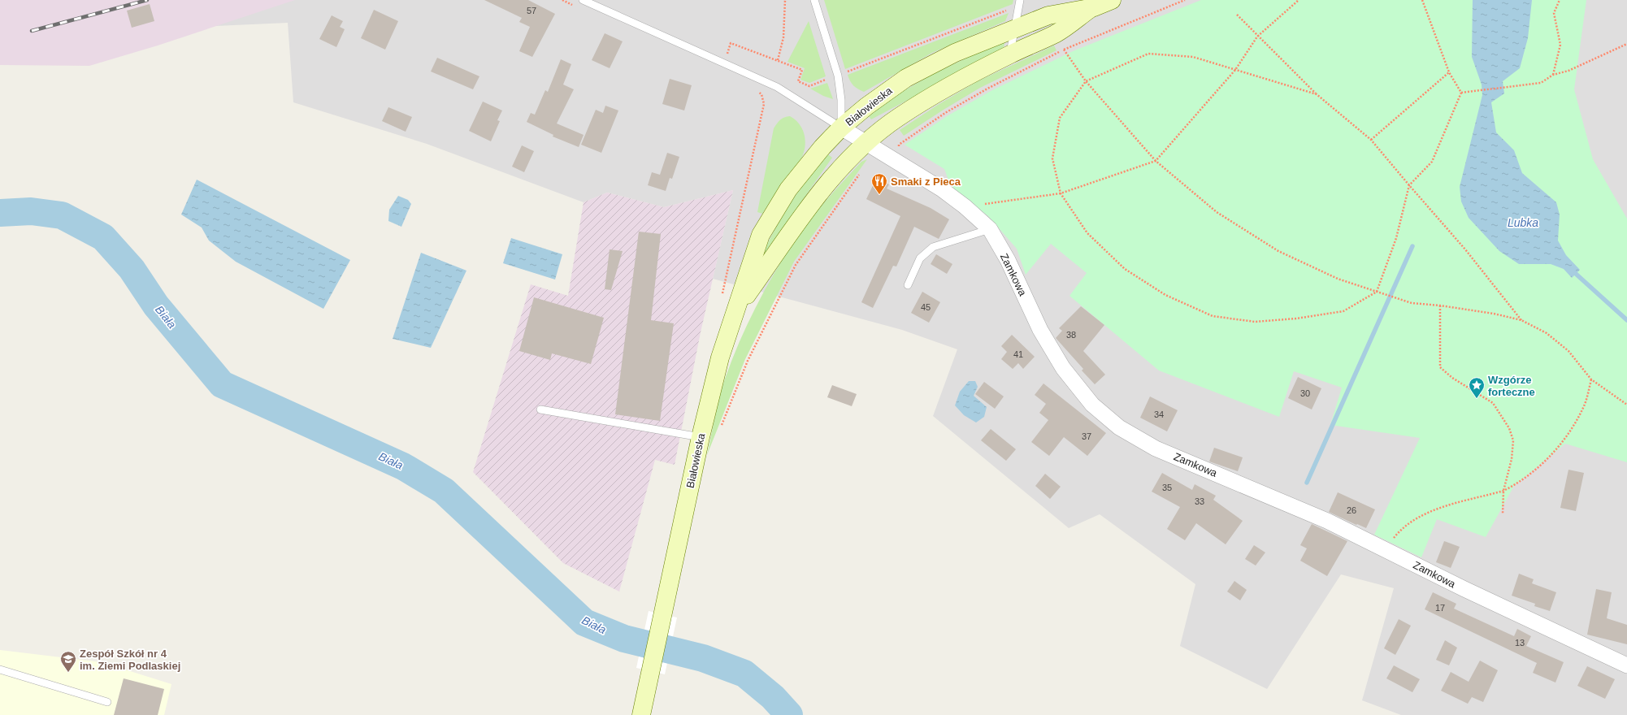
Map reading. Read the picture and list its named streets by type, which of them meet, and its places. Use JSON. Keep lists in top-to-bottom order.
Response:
{
  "streets": {
    "main road": ["Białowieska"],
    "street": ["Zamkowa"]
  },
  "crossings": [
    ["Białowieska", "Zamkowa"]
  ],
  "water": ["Lubka", "Biała"],
  "places": {
    "restaurant": ["Smaki z Pieca"],
    "place": ["Wzgórze forteczne"],
    "school or university": ["Zespół Szkół nr 4 im. Ziemi Podlaskiej"]
  },
  "house_numbers": [
    "57",
    "45",
    "38",
    "41",
    "30",
    "34",
    "37",
    "35",
    "33",
    "26",
    "17",
    "13"
  ]
}
